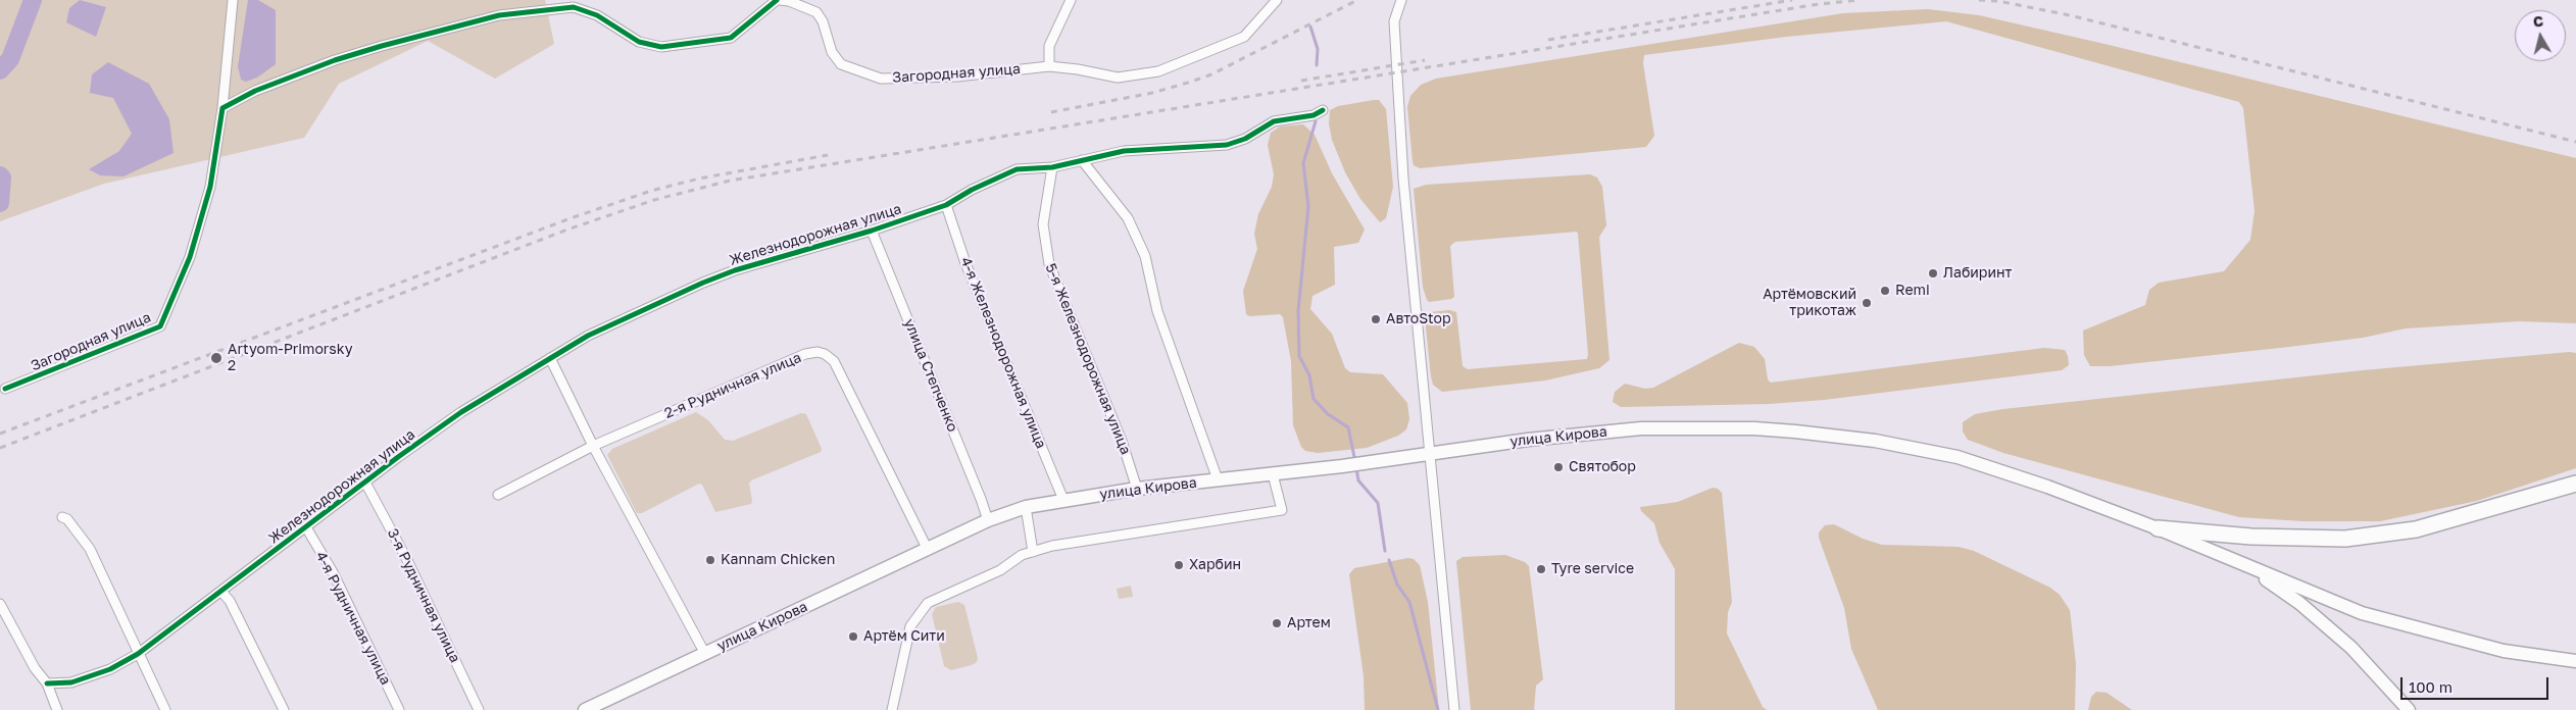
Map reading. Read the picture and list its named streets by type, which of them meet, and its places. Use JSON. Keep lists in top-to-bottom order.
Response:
{
  "streets": {
    "main road": ["улица Кирова"],
    "street": [
      "Загородная улица",
      "Железнодорожная улица",
      "4-я Железнодорожная улица",
      "5-я Железнодорожная улица",
      "улица Степченко",
      "2-я Рудничная улица",
      "3-я Рудничная улица",
      "4-я Рудничная улица"
    ]
  },
  "crossings": [
    ["Железнодорожная улица", "4-я Железнодорожная улица"],
    ["Железнодорожная улица", "5-я Железнодорожная улица"],
    ["Железнодорожная улица", "улица Степченко"],
    ["Железнодорожная улица", "3-я Рудничная улица"],
    ["Железнодорожная улица", "4-я Рудничная улица"],
    ["4-я Железнодорожная улица", "улица Кирова"],
    ["5-я Железнодорожная улица", "улица Кирова"],
    ["улица Степченко", "улица Кирова"],
    ["2-я Рудничная улица", "улица Кирова"]
  ],
  "places": [
    "Лабиринт",
    "Remi",
    "Артёмовский трикотаж",
    "АвтоStop",
    "Artyom-Primorsky 2",
    "Святобор",
    "Kannam Chicken",
    "Харбин",
    "Tyre service",
    "Артем",
    "Артём Сити"
  ],
  "scale_bar": "100 m",
  "north": "top"
}
